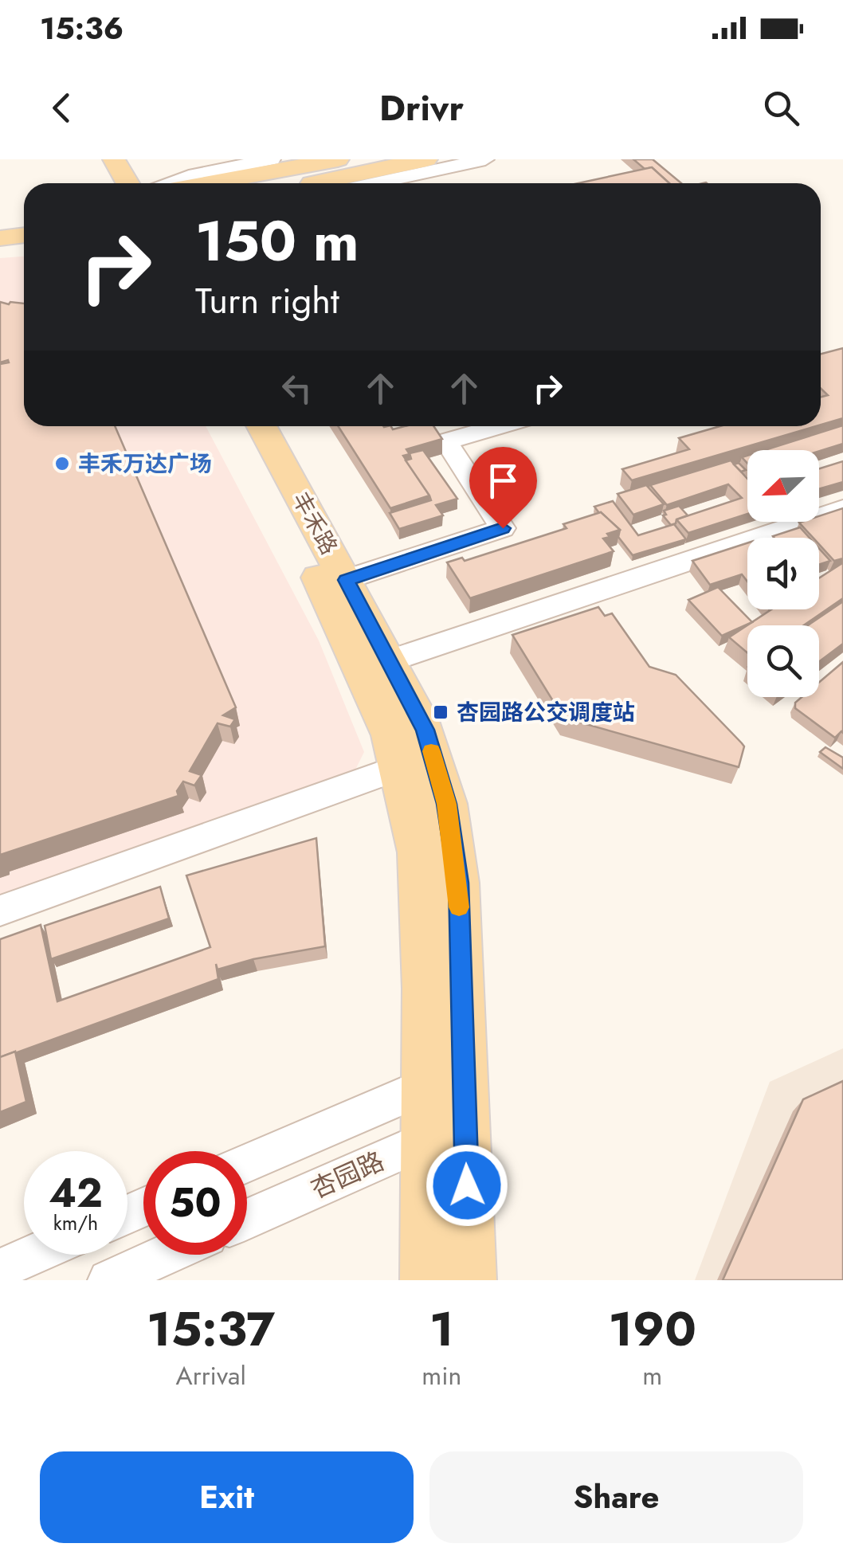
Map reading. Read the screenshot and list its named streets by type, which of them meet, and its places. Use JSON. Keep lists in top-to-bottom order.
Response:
{
  "streets": {
    "main road": ["丰禾路"],
    "street": ["杏园路"]
  },
  "crossings": [
    ["丰禾路", "杏园路"]
  ],
  "places": {
    "other": ["丰禾万达广场"],
    "transit": ["杏园路公交调度站"]
  },
  "north": "bottom left",
  "page": {
    "status": "15:36",
    "header": "Drivr",
    "turn": ["150 m", "Turn right"],
    "speed": "42 km/h",
    "limit": "50",
    "eta": [
      "15:37",
      "Arrival",
      "1",
      "min",
      "190",
      "m"
    ],
    "buttons": ["Exit", "Share"]
  }
}
